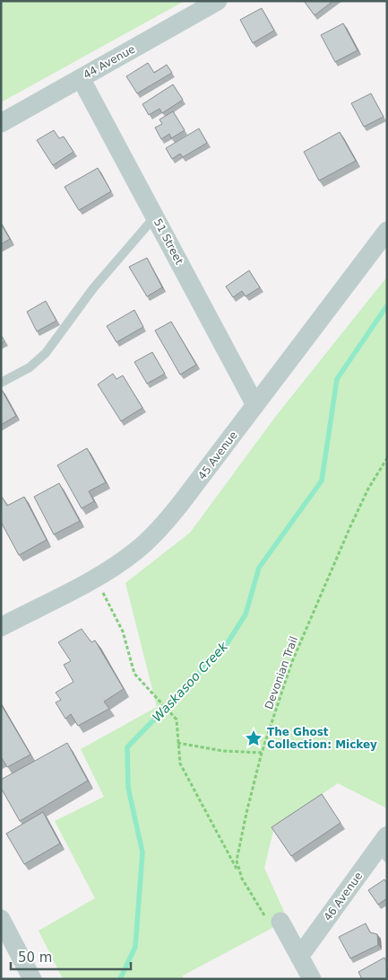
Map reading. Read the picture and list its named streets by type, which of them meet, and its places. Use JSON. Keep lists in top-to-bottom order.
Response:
{
  "streets": {
    "street": [
      "44 Avenue",
      "51 Street",
      "45 Avenue",
      "46 Avenue"
    ],
    "path": ["Devonian Trail"]
  },
  "crossings": [
    ["44 Avenue", "51 Street"],
    ["51 Street", "45 Avenue"]
  ],
  "water": ["Waskasoo Creek"],
  "places": {
    "place": ["The Ghost Collection: Mickey"]
  },
  "scale_bar": "50 m"
}
